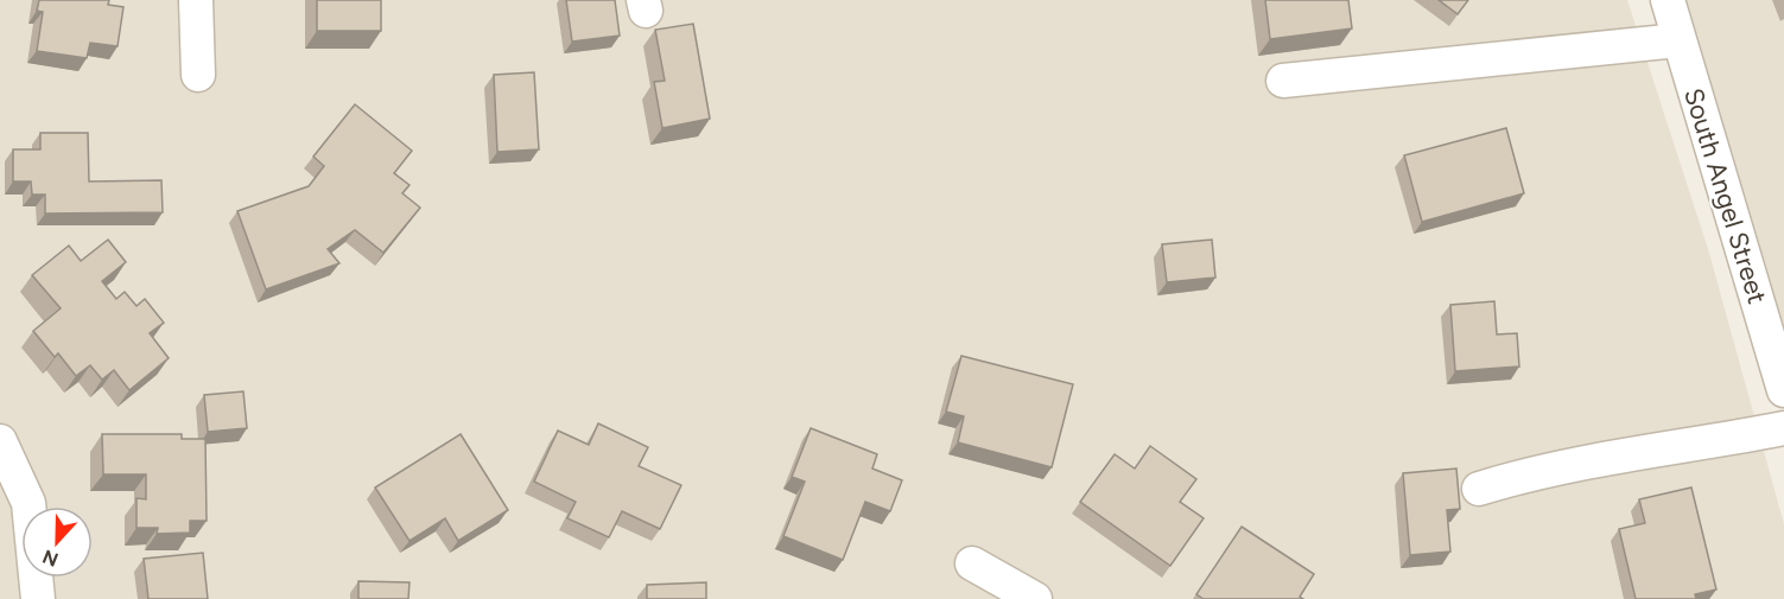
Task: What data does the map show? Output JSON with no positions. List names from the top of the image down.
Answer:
{
  "streets": {
    "street": ["South Angel Street"]
  },
  "north": "bottom"
}
